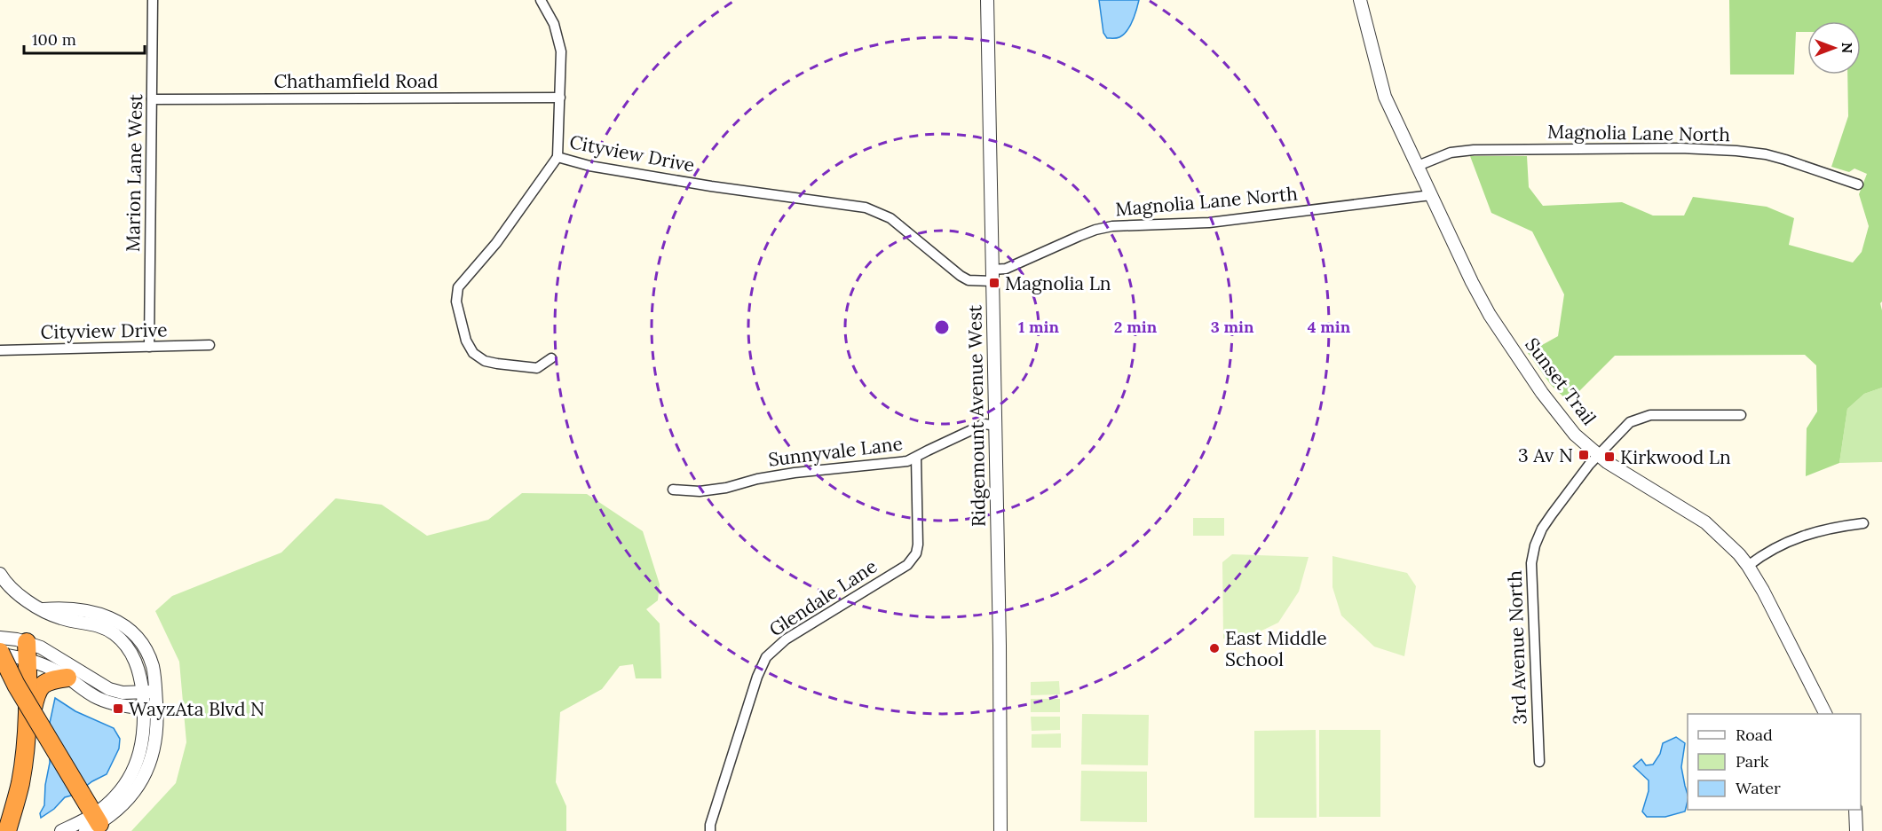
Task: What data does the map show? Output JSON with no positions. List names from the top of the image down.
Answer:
{
  "streets": {
    "street": [
      "Chathamfield Road",
      "Magnolia Lane North",
      "Cityview Drive",
      "Marion Lane West",
      "Sunset Trail",
      "Ridgemount Avenue West",
      "Sunnyvale Lane",
      "Glendale Lane",
      "3rd Avenue North"
    ]
  },
  "crossings": [
    ["Chathamfield Road", "Marion Lane West"],
    ["Magnolia Lane North", "Cityview Drive"],
    ["Magnolia Lane North", "Sunset Trail"],
    ["Magnolia Lane North", "Ridgemount Avenue West"],
    ["Cityview Drive", "Marion Lane West"],
    ["Cityview Drive", "Ridgemount Avenue West"],
    ["Sunset Trail", "3rd Avenue North"],
    ["Ridgemount Avenue West", "Sunnyvale Lane"],
    ["Sunnyvale Lane", "Glendale Lane"]
  ],
  "places": {
    "transit": [
      "Magnolia Ln",
      "3 Av N",
      "Kirkwood Ln",
      "WayzAta Blvd N"
    ],
    "other": ["East Middle School"]
  },
  "legend": ["Road", "Park", "Water"],
  "scale_bar": "100 m",
  "north": "right",
  "rings": [
    "1 min",
    "2 min",
    "3 min",
    "4 min"
  ]
}
